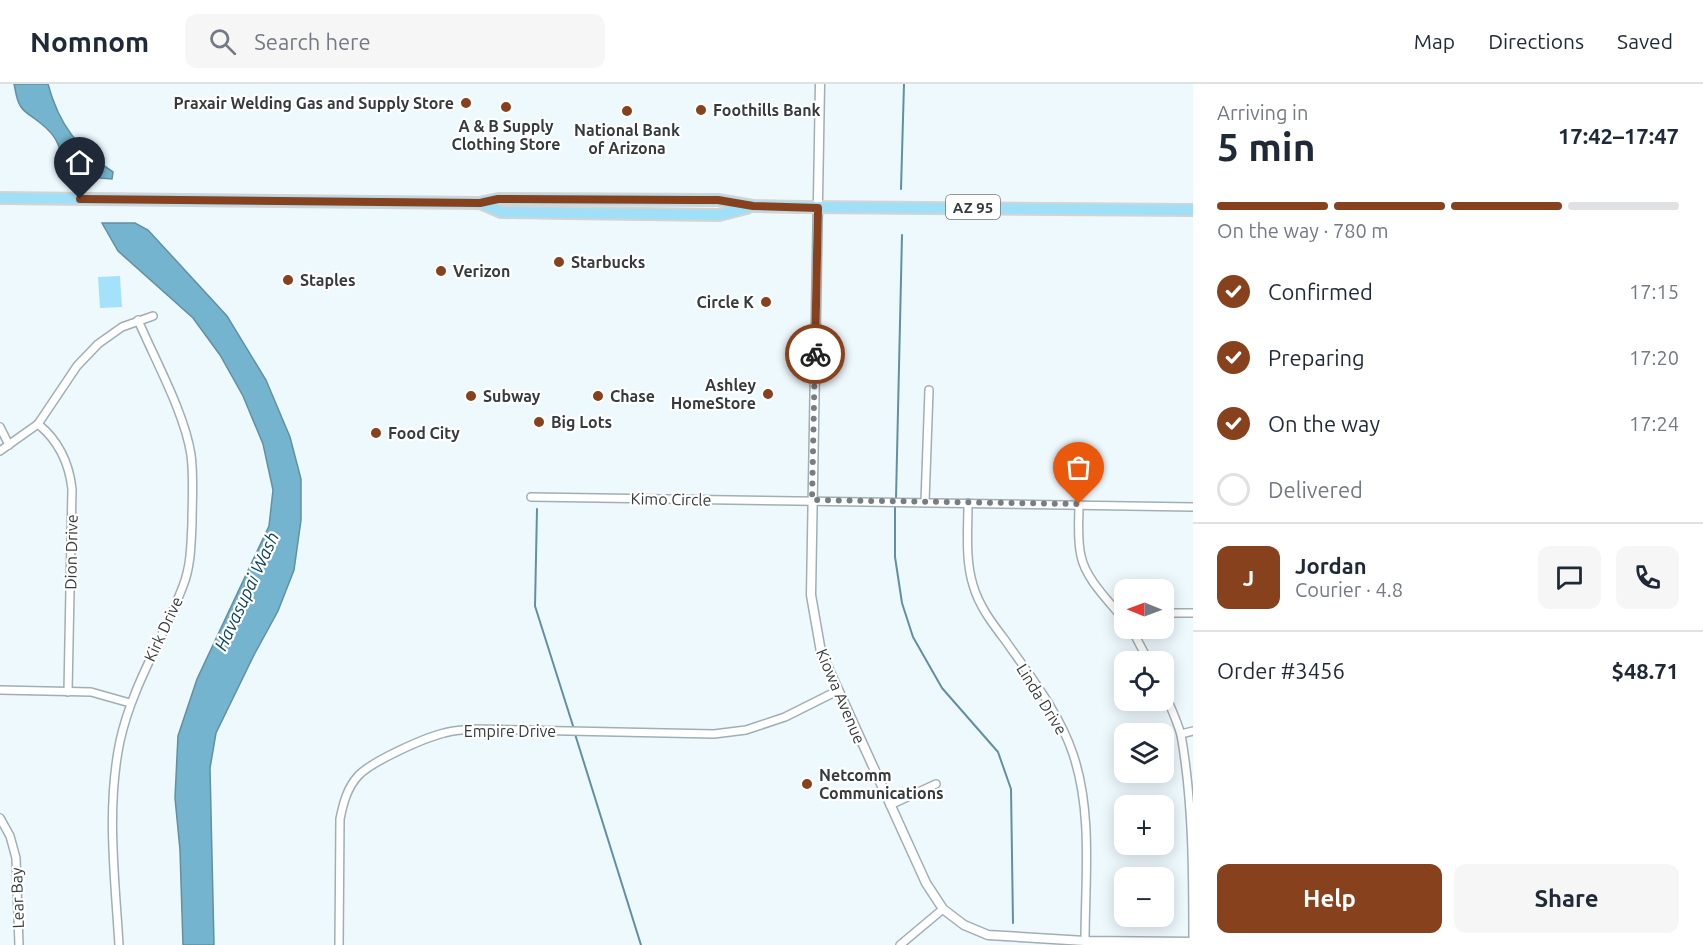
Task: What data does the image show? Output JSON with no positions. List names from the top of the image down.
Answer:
{
  "streets": {
    "highway": ["AZ 95"],
    "street": [
      "Kimo Circle",
      "Dion Drive",
      "Kirk Drive",
      "Kiowa Avenue",
      "Linda Drive",
      "Empire Drive",
      "Lear Bay"
    ]
  },
  "crossings": [
    ["AZ 95", "Kiowa Avenue"],
    ["Kimo Circle", "Kiowa Avenue"],
    ["Kimo Circle", "Linda Drive"],
    ["Kiowa Avenue", "Linda Drive"],
    ["Kiowa Avenue", "Empire Drive"]
  ],
  "water": ["Havasupai Wash"],
  "places": [
    "Praxair Welding Gas and Supply Store",
    "A & B Supply Clothing Store",
    "Foothills Bank",
    "National Bank of Arizona",
    "Starbucks",
    "Verizon",
    "Staples",
    "Circle K",
    "Ashley HomeStore",
    "Subway",
    "Chase",
    "Big Lots",
    "Food City",
    "Netcomm Communications"
  ],
  "north": "left",
  "page": {
    "header": "Nomnom",
    "search": "Search here",
    "nav": ["Map", "Directions", "Saved"],
    "heading": ["5 min", "Arriving in", "17:42–17:47"],
    "panel": [
      "Jordan",
      "Courier · 4.8",
      "Order #3456",
      "$48.71"
    ],
    "bar": "On the way · 780 m",
    "list": [
      ["Confirmed", "17:15"],
      ["Preparing", "17:20"],
      ["On the way", "17:24"],
      "Delivered"
    ],
    "round": "J",
    "map_buttons": ["+", "−"],
    "buttons": ["Help", "Share"]
  }
}
